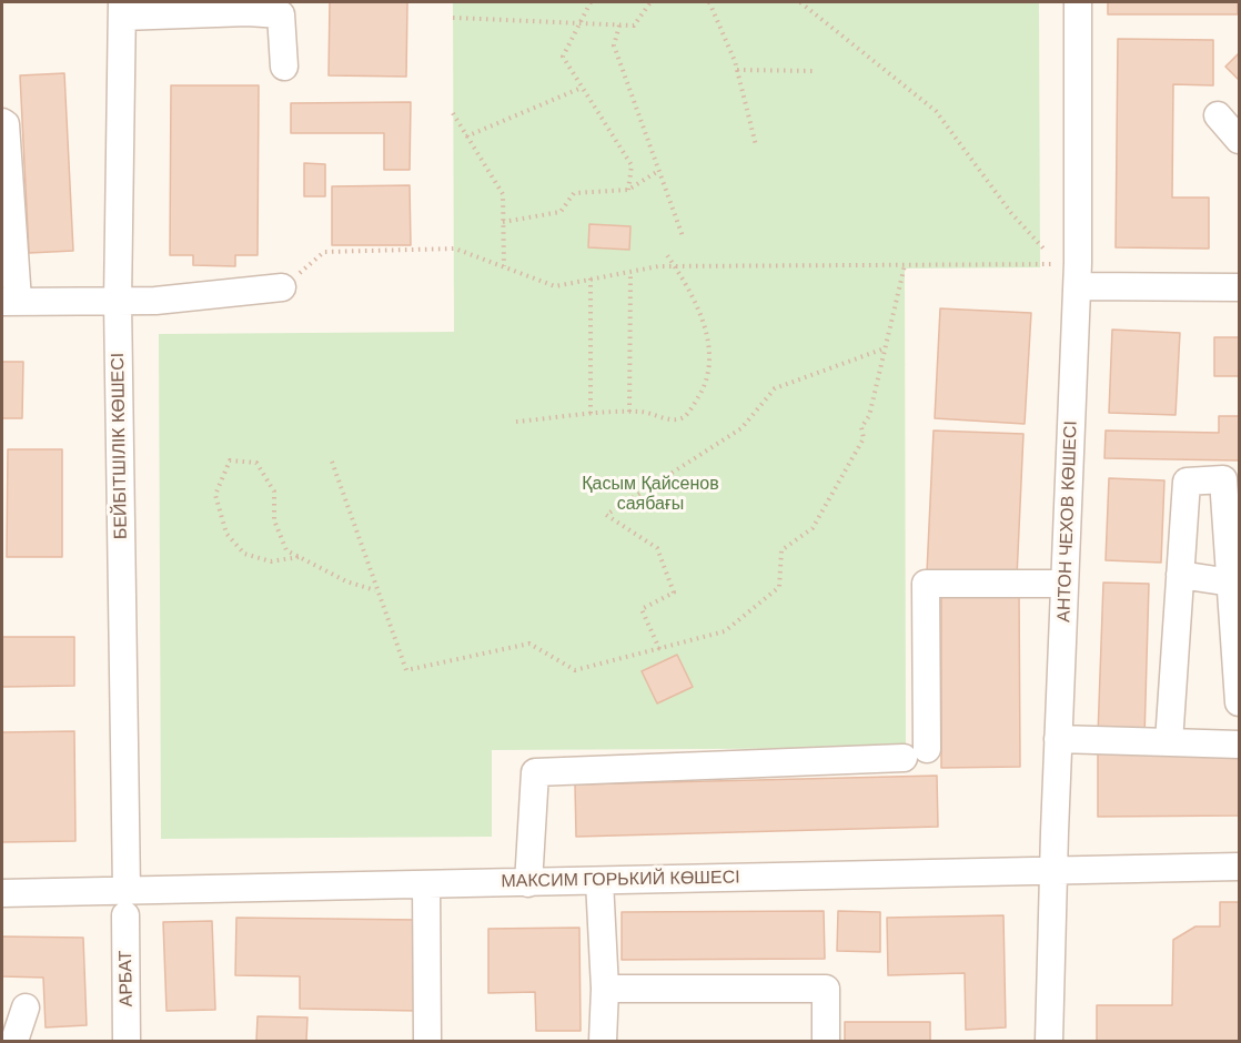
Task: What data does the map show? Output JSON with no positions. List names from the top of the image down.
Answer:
{
  "streets": {
    "street": [
      "БЕЙБІТШІЛІК КӨШЕСІ",
      "АНТОН ЧЕХОВ КӨШЕСІ",
      "МАКСИМ ГОРЬКИЙ КӨШЕСІ",
      "АРБАТ"
    ]
  },
  "crossings": [
    ["БЕЙБІТШІЛІК КӨШЕСІ", "МАКСИМ ГОРЬКИЙ КӨШЕСІ"],
    ["БЕЙБІТШІЛІК КӨШЕСІ", "АРБАТ"],
    ["АНТОН ЧЕХОВ КӨШЕСІ", "МАКСИМ ГОРЬКИЙ КӨШЕСІ"],
    ["МАКСИМ ГОРЬКИЙ КӨШЕСІ", "АРБАТ"]
  ],
  "parks": ["Қасым Қайсенов саябағы"]
}
